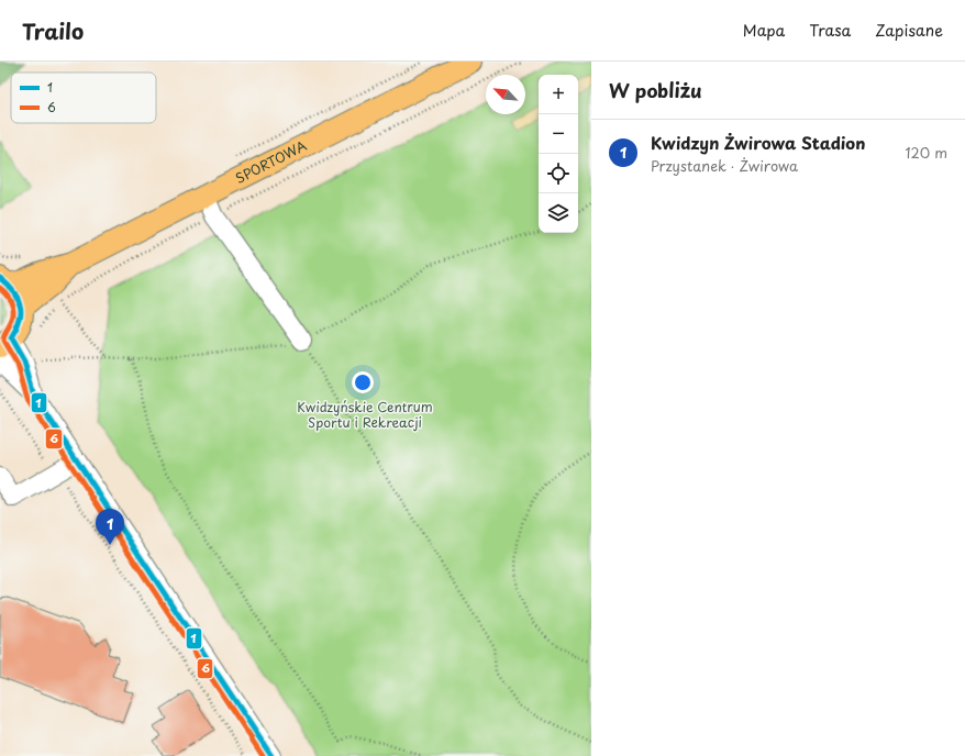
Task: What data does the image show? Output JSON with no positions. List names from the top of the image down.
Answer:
{
  "streets": {
    "main road": ["SPORTOWA"]
  },
  "parks": ["Kwidzyńskie Centrum Sportu i Rekreacji"],
  "lines": ["transit line 1", "transit line 6"],
  "legend": ["1", "6"],
  "north": "top left",
  "page": {
    "header": "Trailo",
    "nav": ["Mapa", "Trasa", "Zapisane"],
    "heading": "W pobliżu",
    "map_buttons": ["+", "−"],
    "list": [
      {
        "mark": "1",
        "name": "Kwidzyn Żwirowa Stadion",
        "note": "Przystanek · Żwirowa",
        "value": "120 m"
      }
    ],
    "pins": "1"
  }
}
